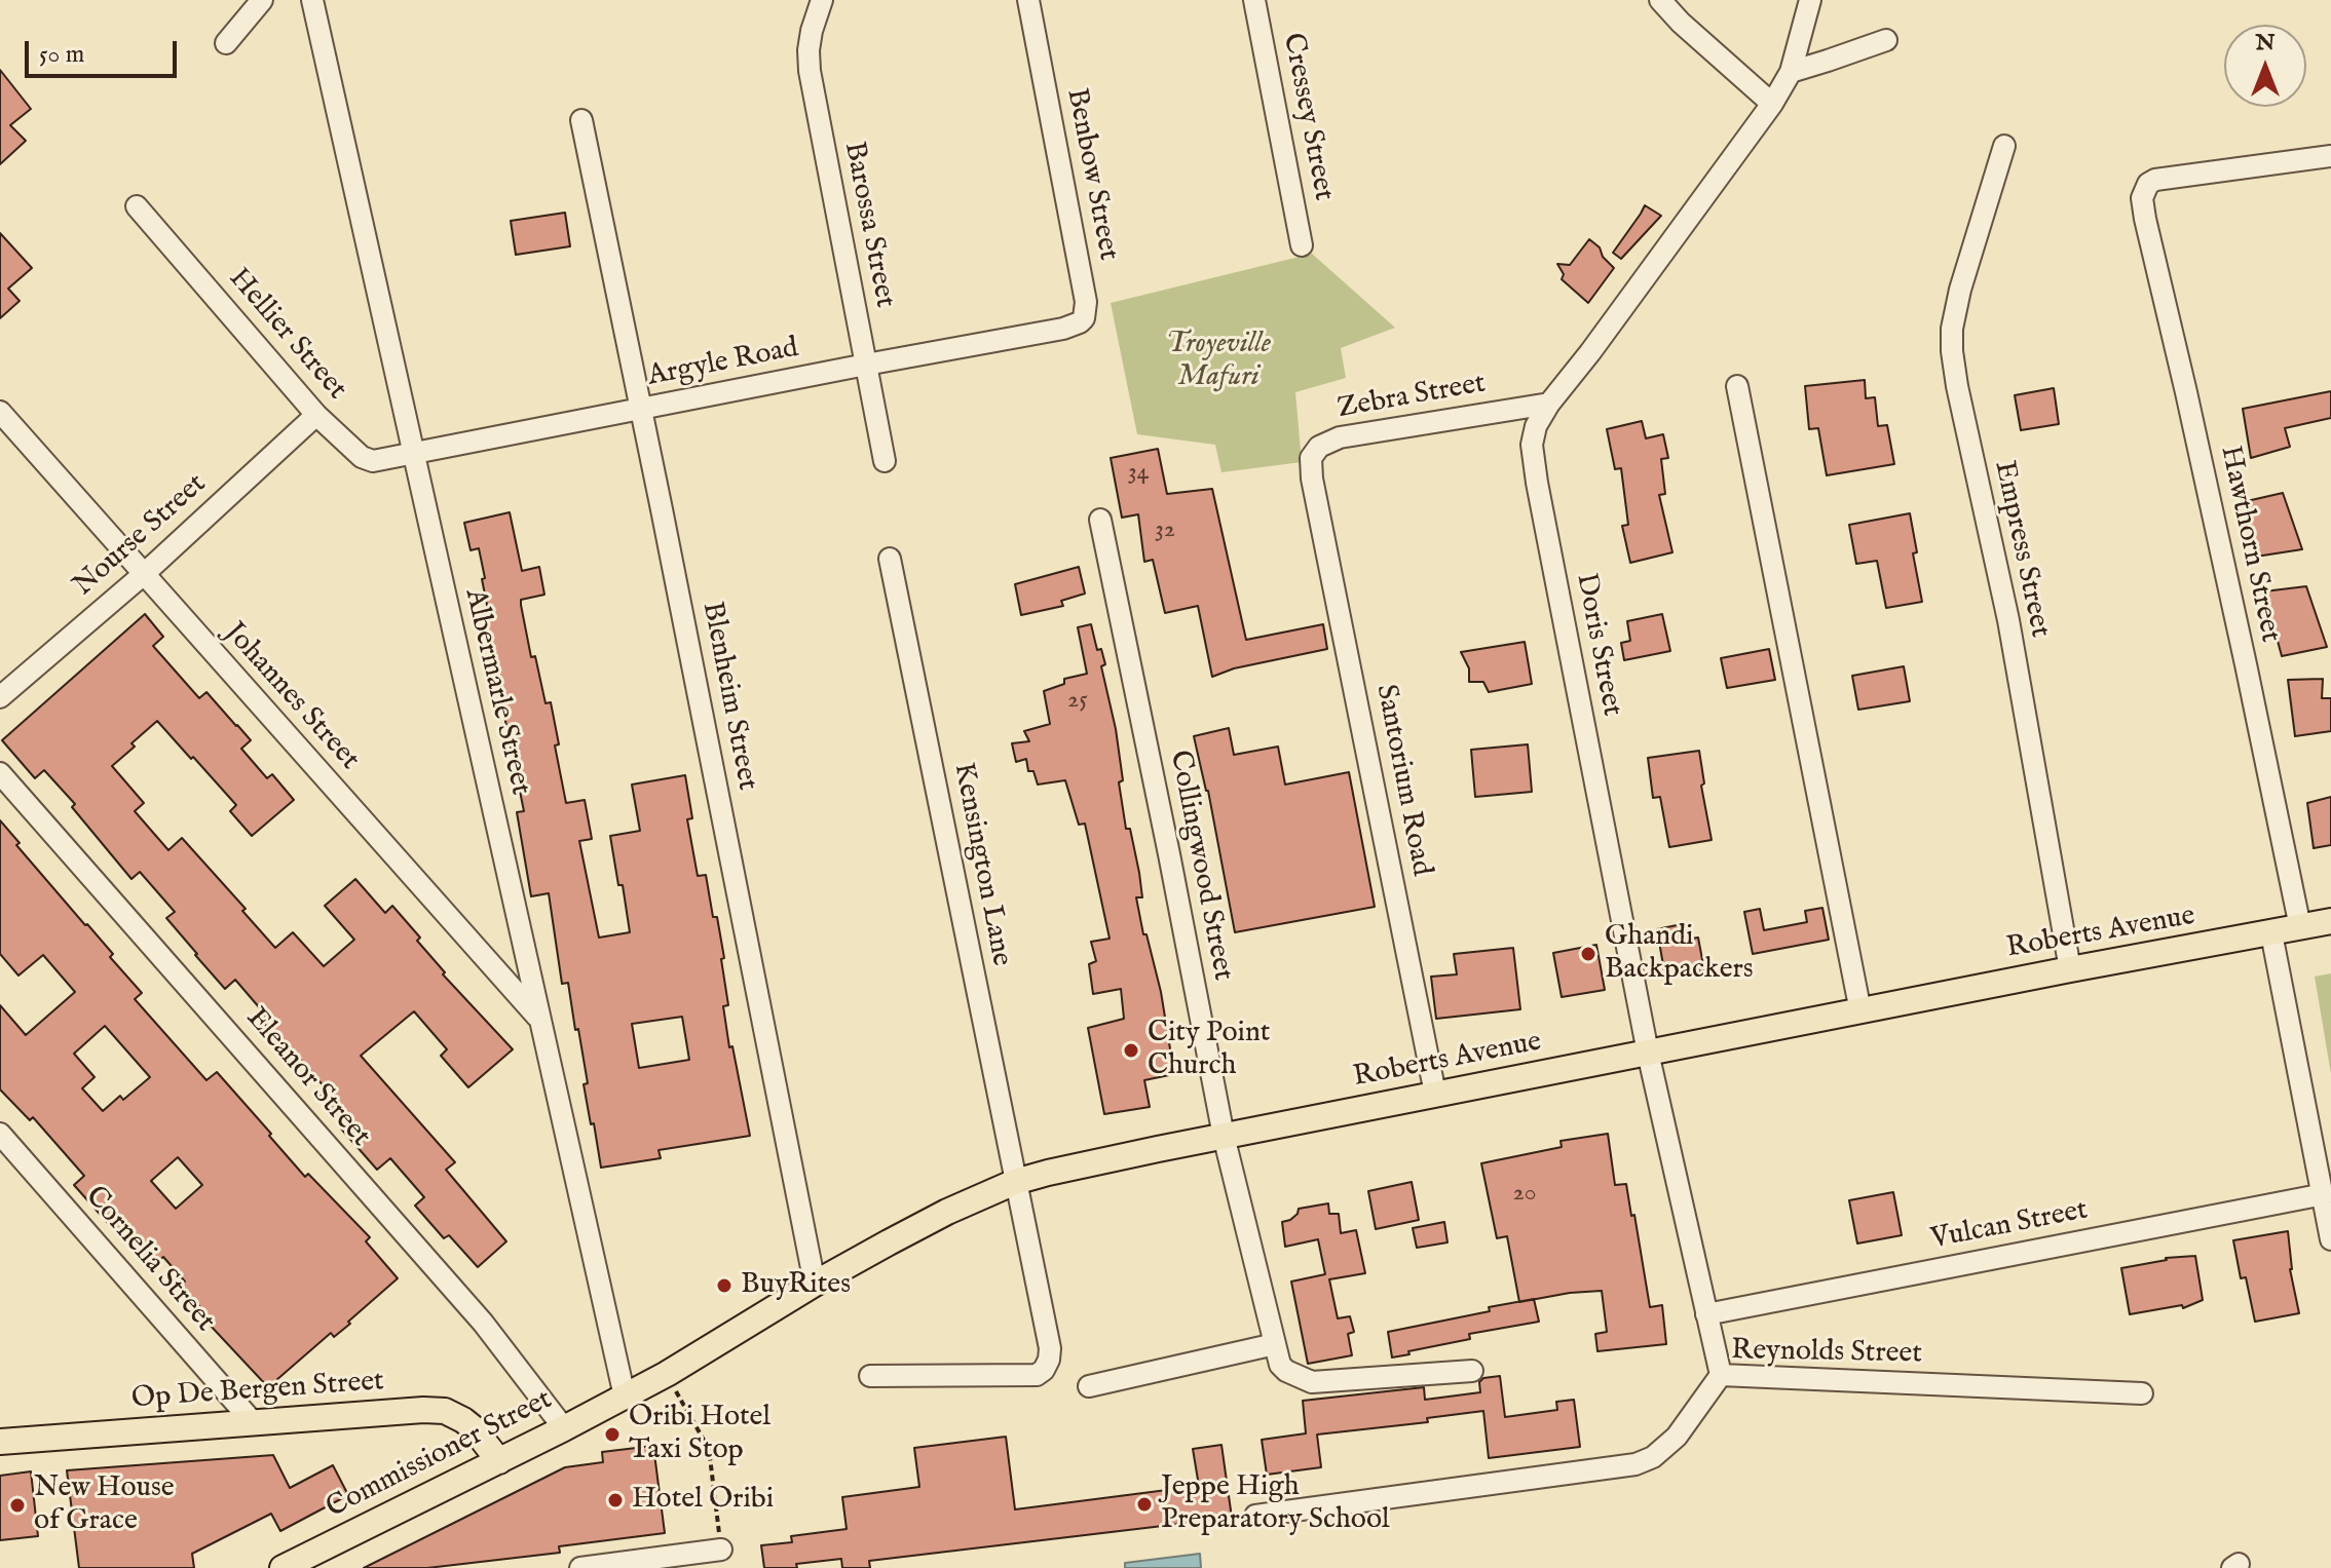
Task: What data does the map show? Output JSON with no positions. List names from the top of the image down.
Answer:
{
  "streets": {
    "main road": ["Roberts Avenue", "Op De Bergen Street", "Commissioner Street"],
    "street": [
      "Cressey Street",
      "Benbow Street",
      "Barossa Street",
      "Hellier Street",
      "Argyle Road",
      "Zebra Street",
      "Nourse Street",
      "Hawthorn Street",
      "Empress Street",
      "Doris Street",
      "Albermarle Street",
      "Blenheim Street",
      "Johannes Street",
      "Santorium Road",
      "Kensington Lane",
      "Collingwood Street",
      "Eleanor Street",
      "Vulcan Street",
      "Cornelia Street",
      "Reynolds Street"
    ]
  },
  "crossings": [
    ["Benbow Street", "Argyle Road"],
    ["Barossa Street", "Argyle Road"],
    ["Hellier Street", "Argyle Road"],
    ["Hellier Street", "Nourse Street"],
    ["Hellier Street", "Albermarle Street"],
    ["Argyle Road", "Albermarle Street"],
    ["Argyle Road", "Blenheim Street"],
    ["Zebra Street", "Doris Street"],
    ["Zebra Street", "Santorium Road"],
    ["Nourse Street", "Johannes Street"],
    ["Hawthorn Street", "Roberts Avenue"],
    ["Empress Street", "Roberts Avenue"],
    ["Doris Street", "Roberts Avenue"],
    ["Doris Street", "Vulcan Street"],
    ["Doris Street", "Reynolds Street"],
    ["Albermarle Street", "Johannes Street"],
    ["Albermarle Street", "Roberts Avenue"],
    ["Albermarle Street", "Commissioner Street"],
    ["Blenheim Street", "Roberts Avenue"],
    ["Santorium Road", "Roberts Avenue"],
    ["Kensington Lane", "Roberts Avenue"],
    ["Collingwood Street", "Roberts Avenue"],
    ["Roberts Avenue", "Commissioner Street"],
    ["Eleanor Street", "Commissioner Street"],
    ["Cornelia Street", "Op De Bergen Street"],
    ["Op De Bergen Street", "Commissioner Street"]
  ],
  "parks": ["Troyeville Mafuri"],
  "places": [
    "Ghandi Backpackers",
    "City Point Church",
    "BuyRites",
    "Oribi Hotel Taxi Stop",
    "Hotel Oribi",
    "Jeppe High Preparatory School",
    "New House of Grace"
  ],
  "house_numbers": [
    "34",
    "32",
    "25",
    "20"
  ],
  "scale_bar": "50 m",
  "north": "top"
}
